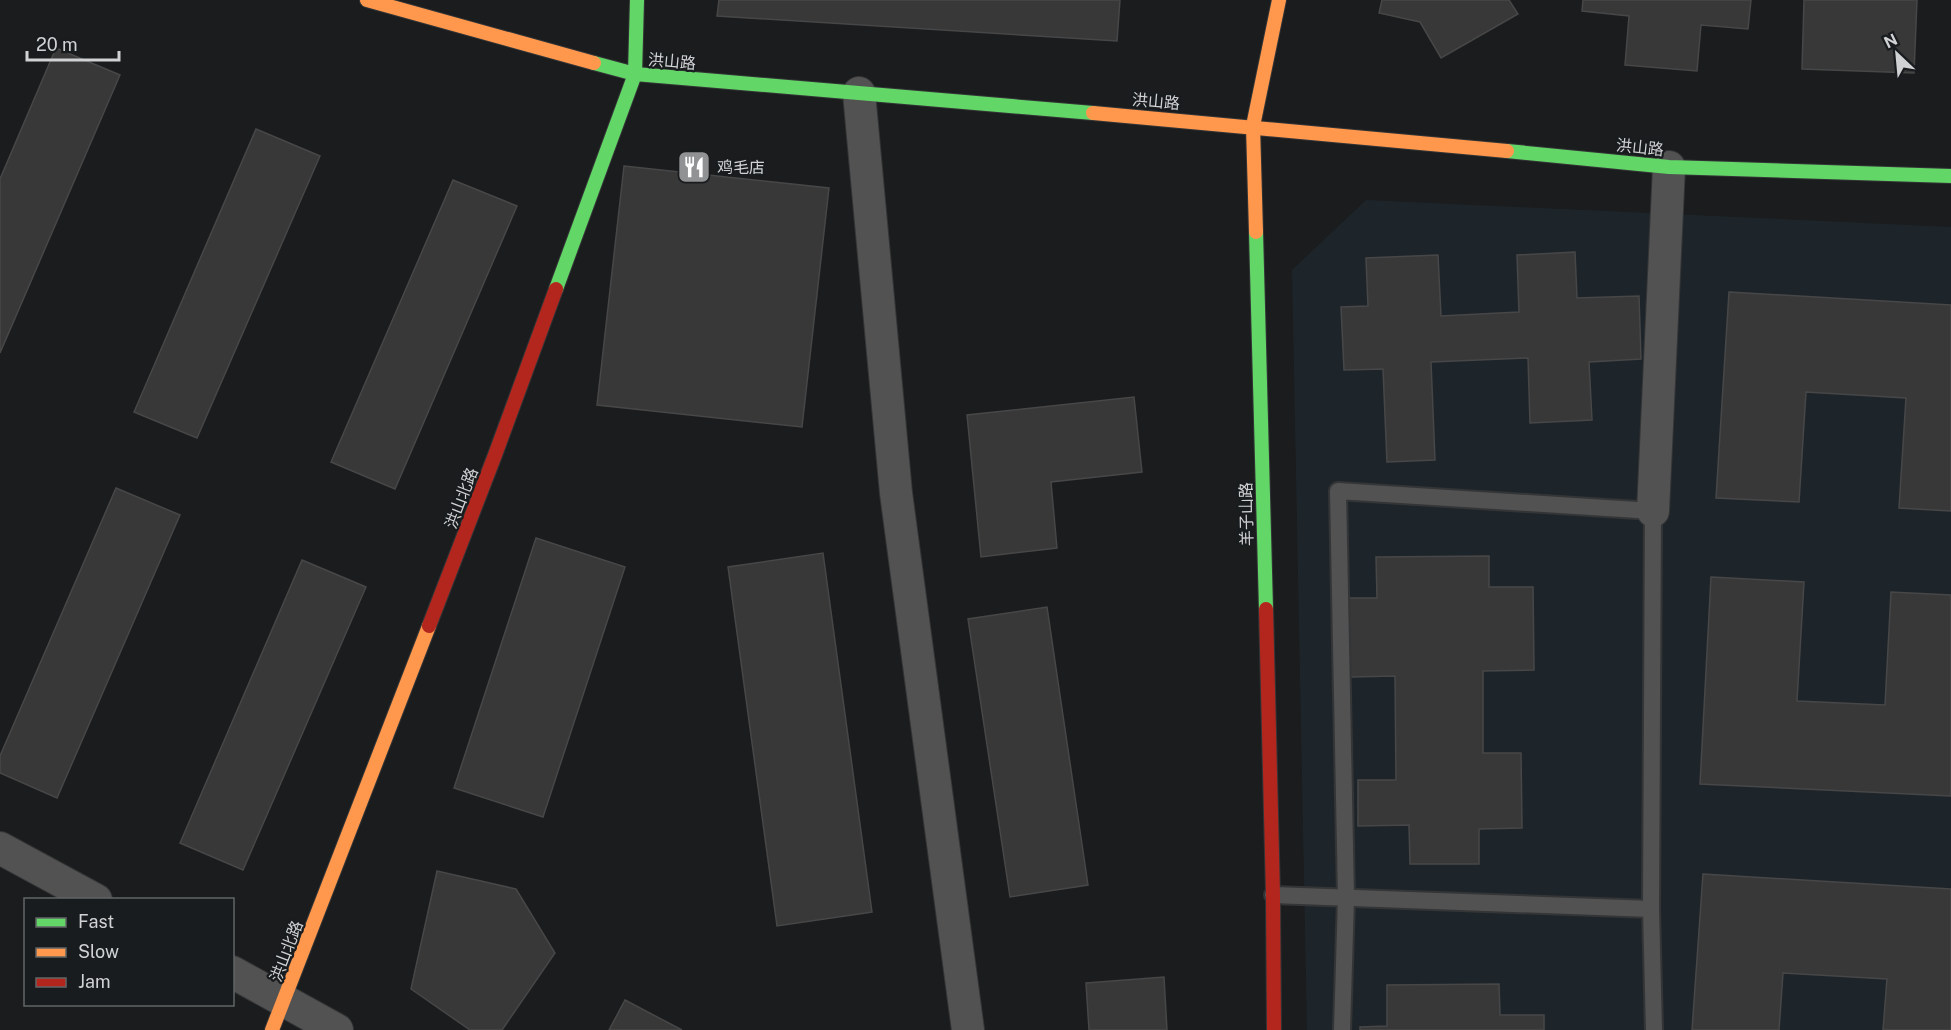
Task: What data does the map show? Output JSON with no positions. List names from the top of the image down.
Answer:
{
  "streets": {
    "street": ["洪山路", "洪山北路", "羊子山路"]
  },
  "crossings": [
    ["洪山路", "洪山北路"],
    ["洪山路", "羊子山路"]
  ],
  "places": {
    "restaurant": ["鸡毛店"]
  },
  "legend": ["Fast", "Slow", "Jam"],
  "scale_bar": "20 m",
  "north": "top left"
}
